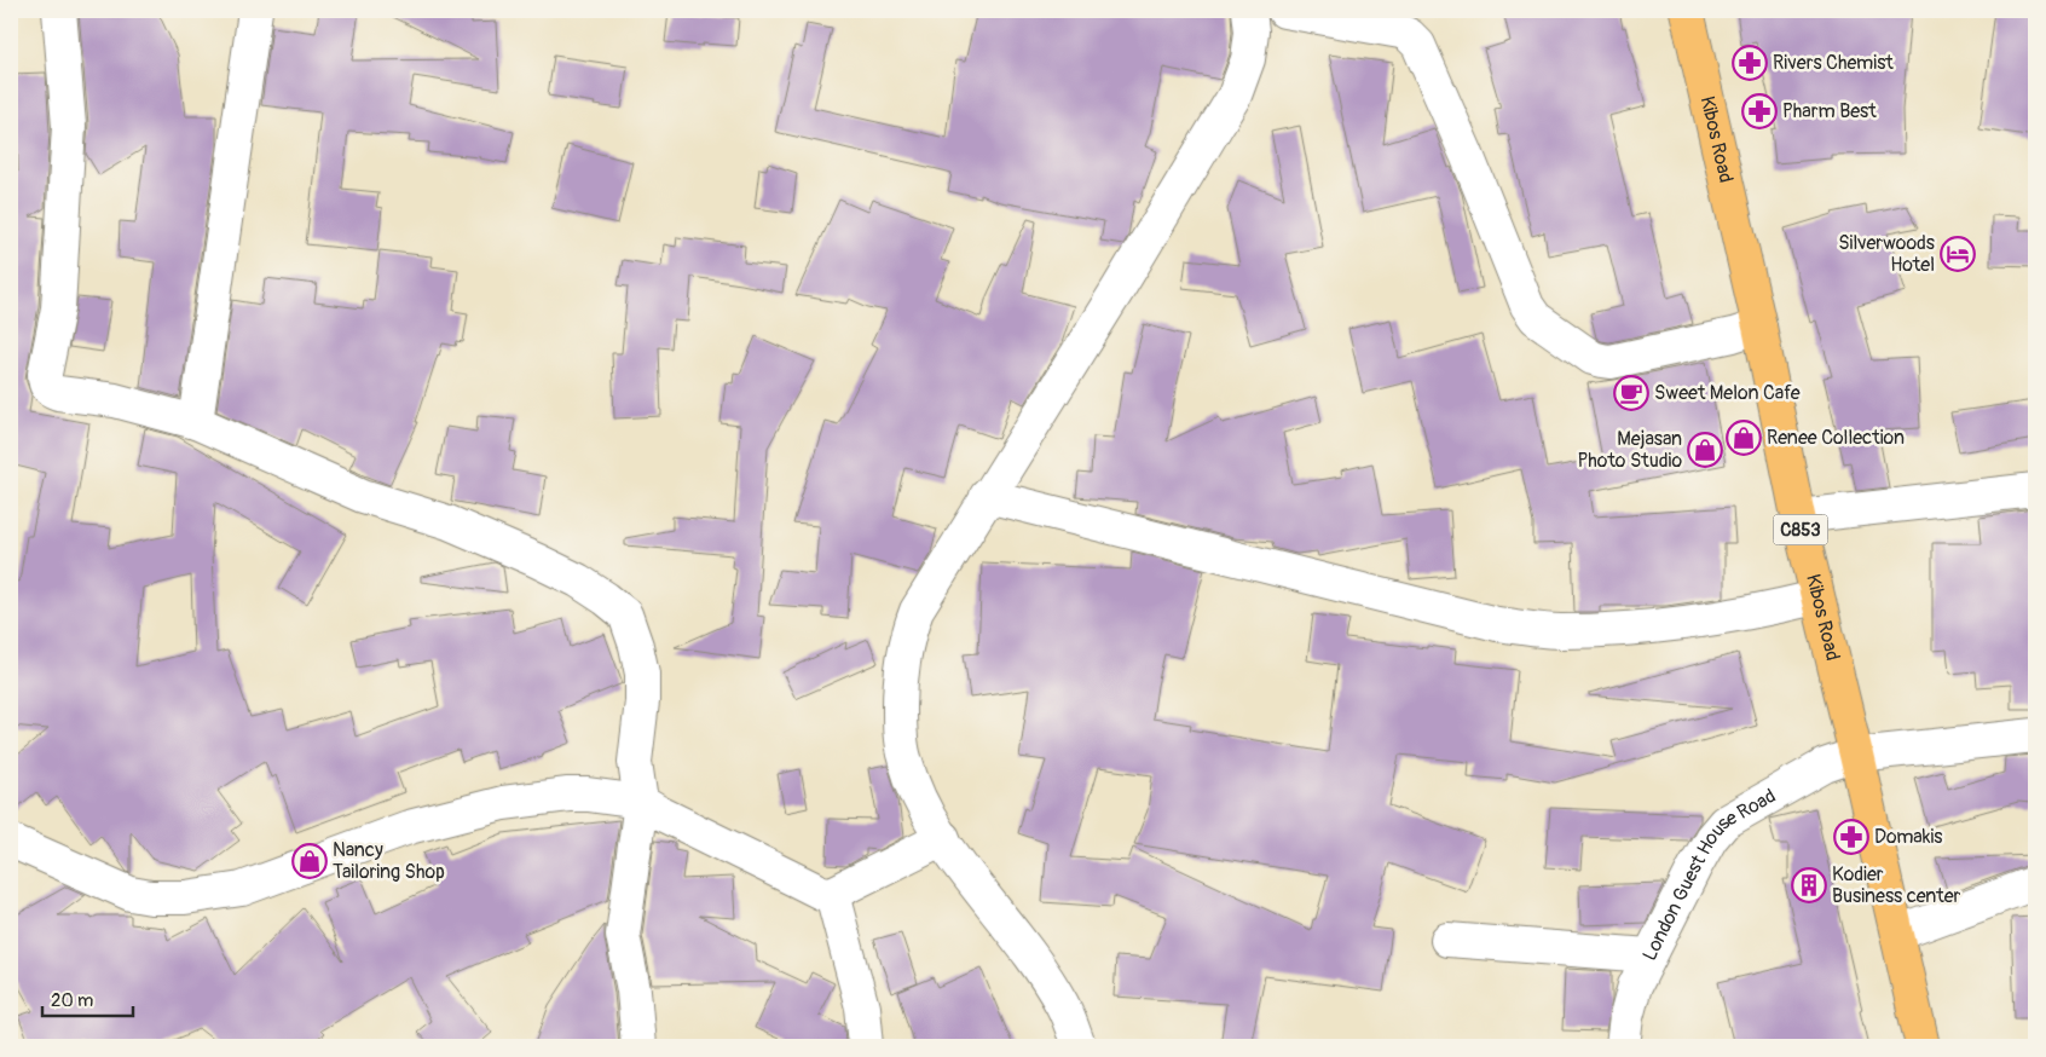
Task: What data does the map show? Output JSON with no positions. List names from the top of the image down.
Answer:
{
  "streets": {
    "main road": ["Kibos Road", "C853"],
    "street": ["London Guest House Road"]
  },
  "crossings": [
    ["Kibos Road", "London Guest House Road"]
  ],
  "places": {
    "pharmacy": ["Rivers Chemist", "Pharm Best", "Domakis"],
    "hotel": ["Silverwoods Hotel"],
    "cafe": ["Sweet Melon Cafe"],
    "shop": ["Renee Collection", "Mejasan Photo Studio", "Nancy Tailoring Shop"],
    "building": ["Kodier Business center"]
  },
  "scale_bar": "20 m"
}
